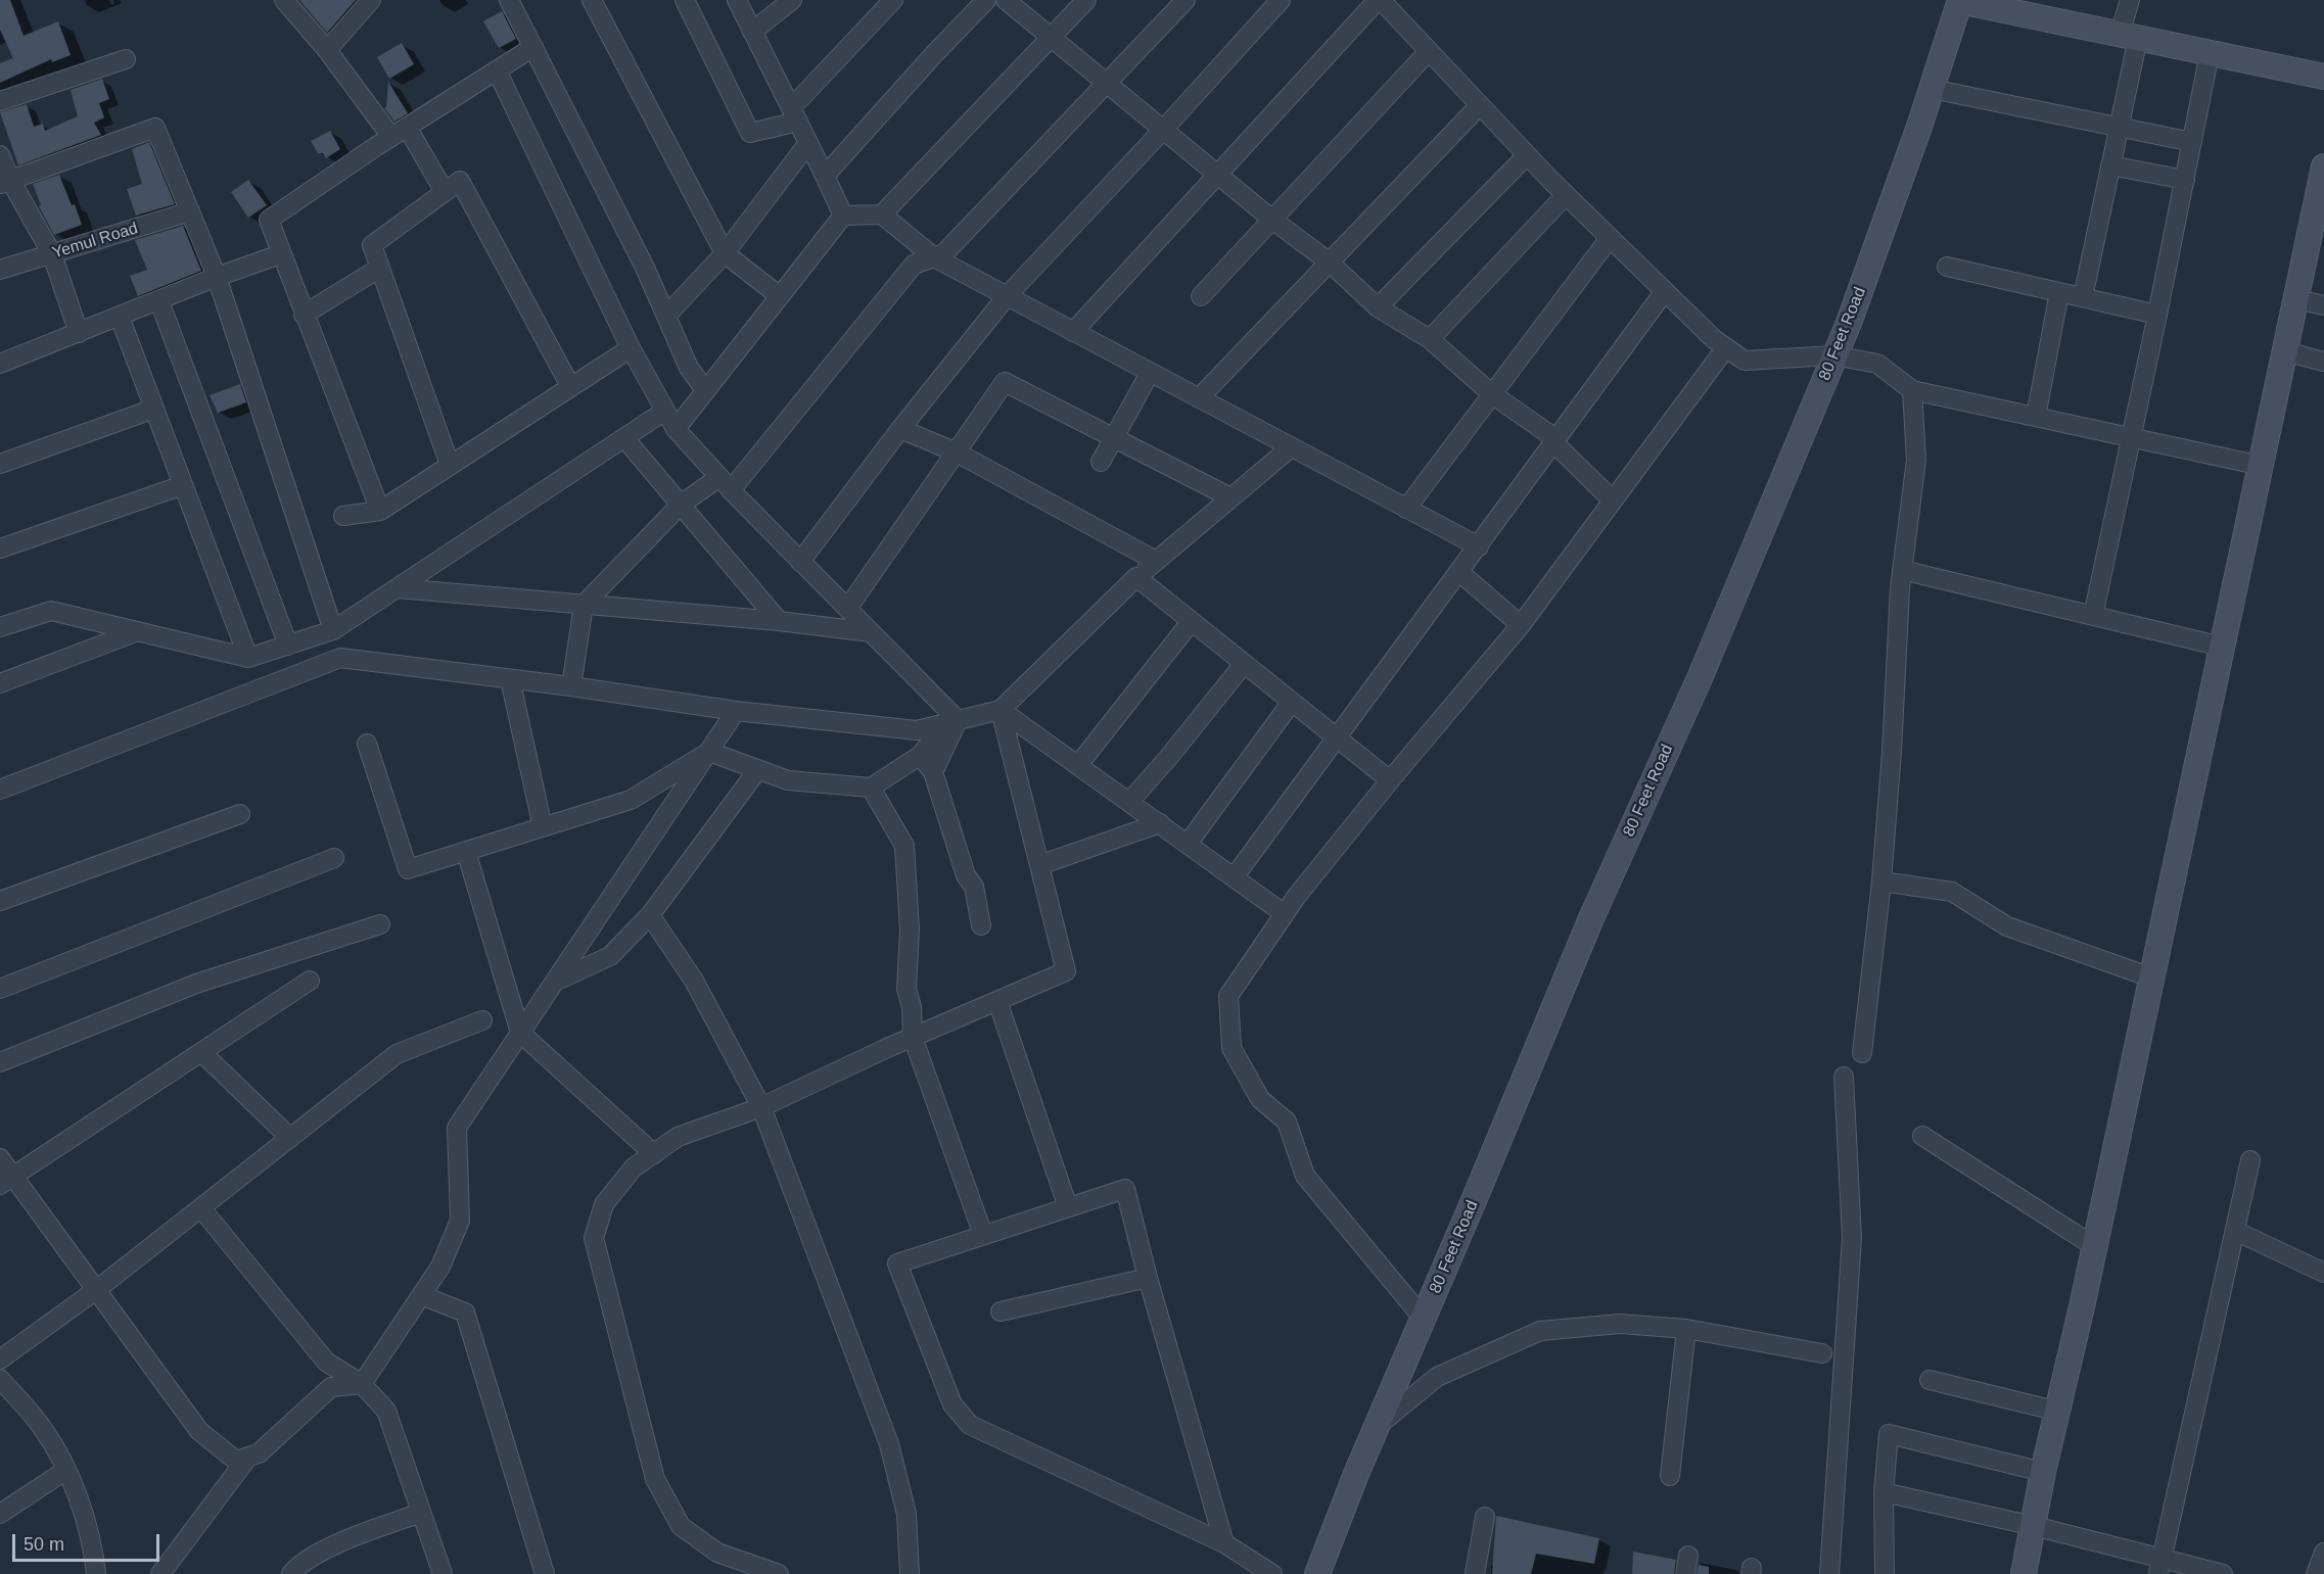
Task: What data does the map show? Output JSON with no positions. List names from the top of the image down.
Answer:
{
  "streets": {
    "street": ["Yemul Road", "80 Feet Road"]
  },
  "scale_bar": "50 m"
}
